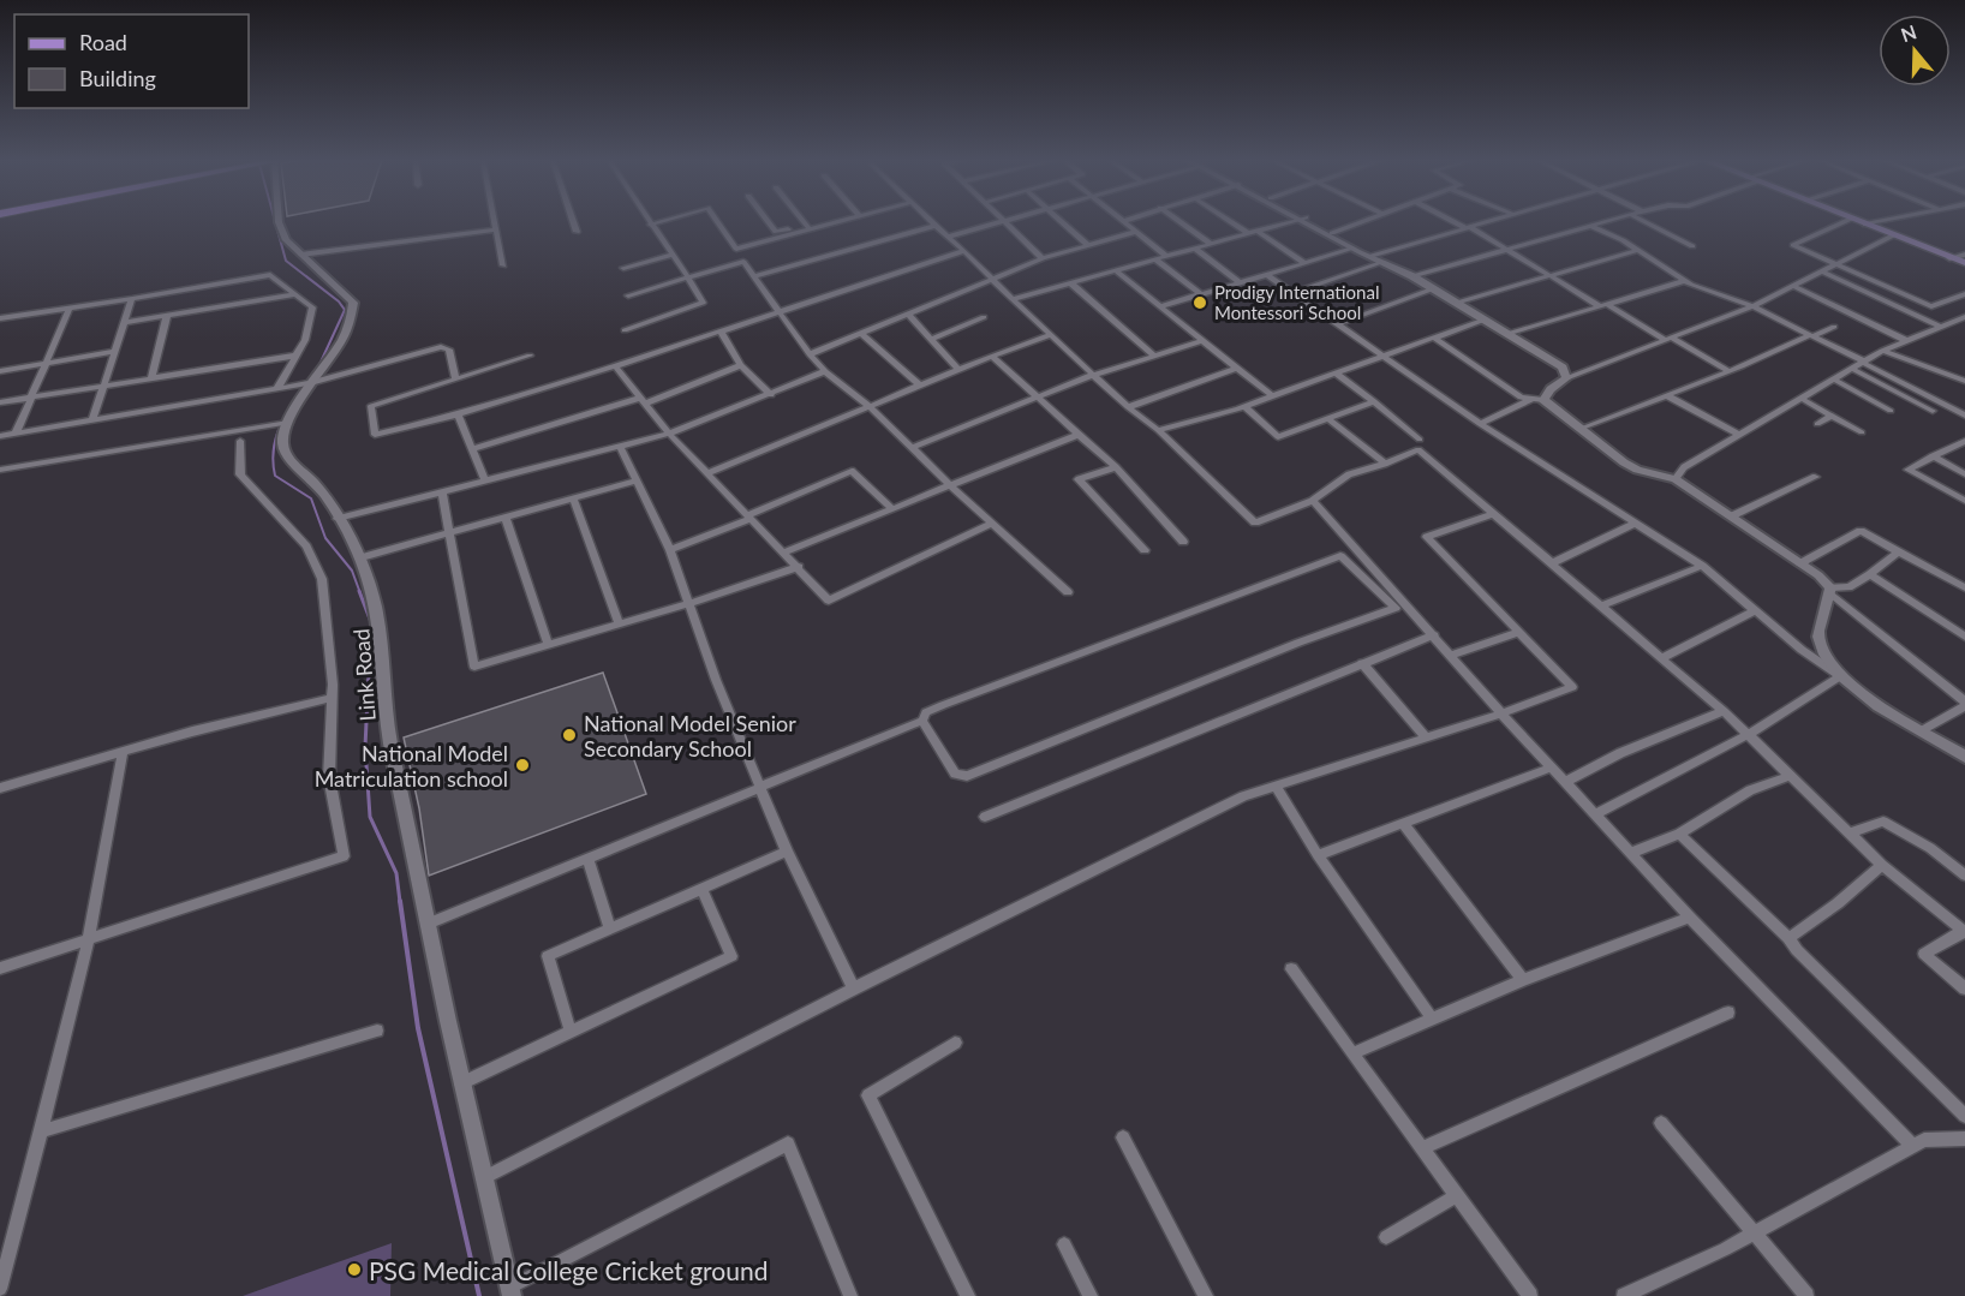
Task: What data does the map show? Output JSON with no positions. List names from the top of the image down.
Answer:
{
  "streets": {
    "street": ["Link Road"]
  },
  "places": [
    "Prodigy International Montessori School",
    "National Model Senior Secondary School",
    "National Model Matriculation school",
    "PSG Medical College Cricket ground"
  ],
  "legend": ["Road", "Building"],
  "north": "top"
}
